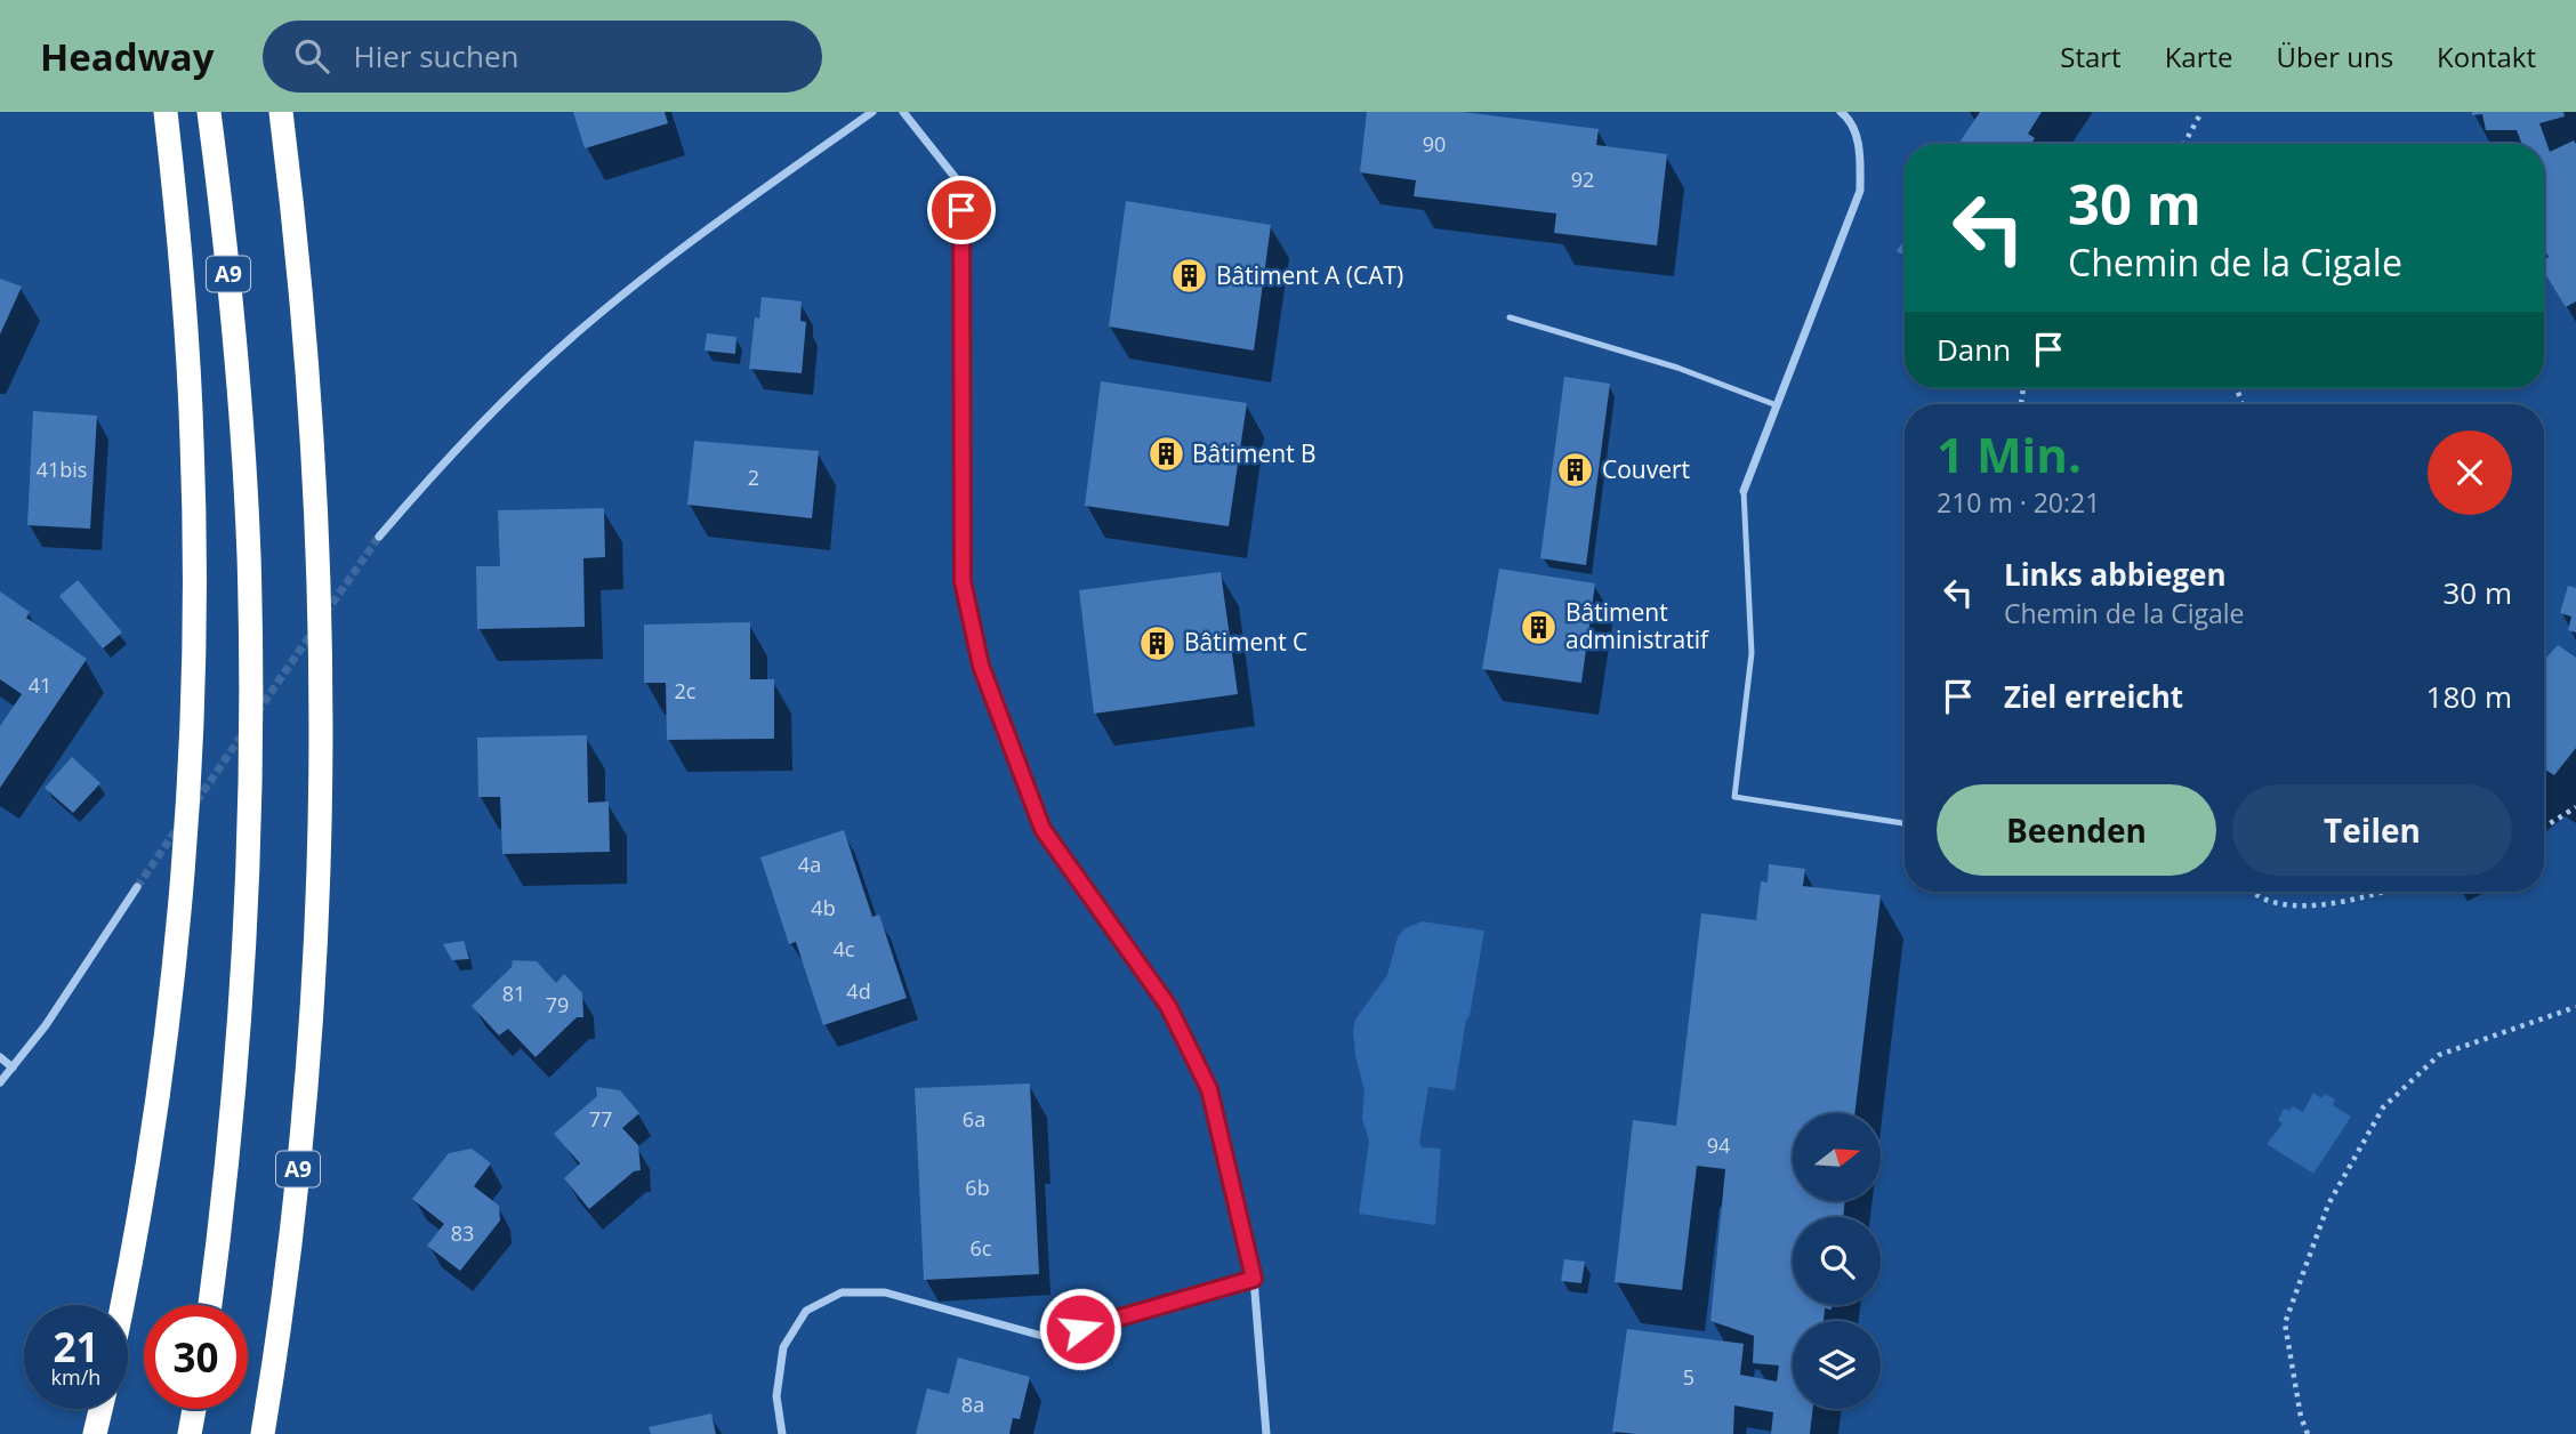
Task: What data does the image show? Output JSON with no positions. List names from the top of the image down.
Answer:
{
  "streets": {
    "highway": ["A9"]
  },
  "places": {
    "building": [
      "Bâtiment A (CAT)",
      "Bâtiment B",
      "Couvert",
      "Bâtiment administratif",
      "Bâtiment C"
    ]
  },
  "house_numbers": [
    "90",
    "92",
    "41bis",
    "2",
    "41",
    "2c",
    "4a",
    "4b",
    "4c",
    "4d",
    "81",
    "79",
    "77",
    "6a",
    "94",
    "6b",
    "83",
    "6c",
    "5",
    "8a"
  ],
  "north": "right",
  "page": {
    "header": "Headway",
    "search": "Hier suchen",
    "nav": [
      "Start",
      "Karte",
      "Über uns",
      "Kontakt"
    ],
    "turn": ["30 m", "Chemin de la Cigale"],
    "then": "Dann",
    "heading": ["1 Min.", "210 m · 20:21"],
    "list": [
      {
        "name": "Links abbiegen",
        "note": "Chemin de la Cigale",
        "value": "30 m"
      },
      {
        "name": "Ziel erreicht",
        "value": "180 m"
      }
    ],
    "buttons": ["Beenden", "Teilen"],
    "speed": "21 km/h",
    "limit": "30"
  }
}
